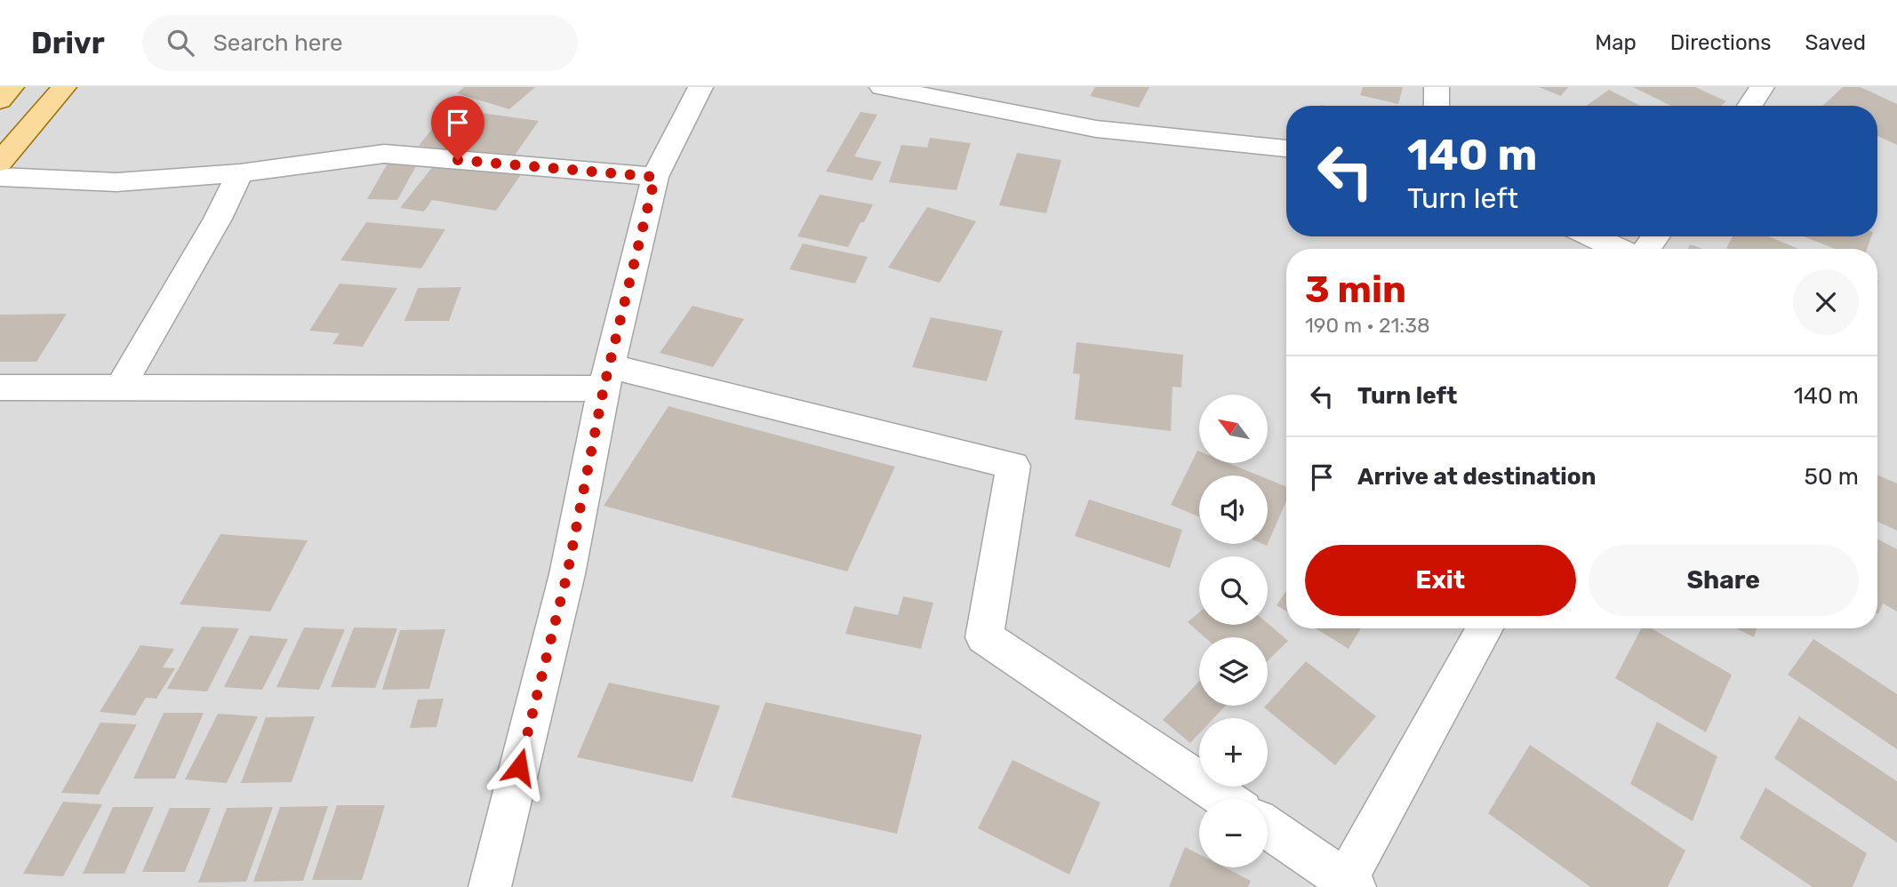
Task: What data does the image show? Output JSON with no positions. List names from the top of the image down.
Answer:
{
  "north": "top left",
  "page": {
    "header": "Drivr",
    "search": "Search here",
    "nav": ["Map", "Directions", "Saved"],
    "turn": ["140 m", "Turn left"],
    "heading": ["3 min", "190 m · 21:38"],
    "list": [
      {
        "name": "Turn left",
        "value": "140 m"
      },
      {
        "name": "Arrive at destination",
        "value": "50 m"
      }
    ],
    "map_buttons": ["+", "−"],
    "buttons": ["Exit", "Share"]
  }
}
